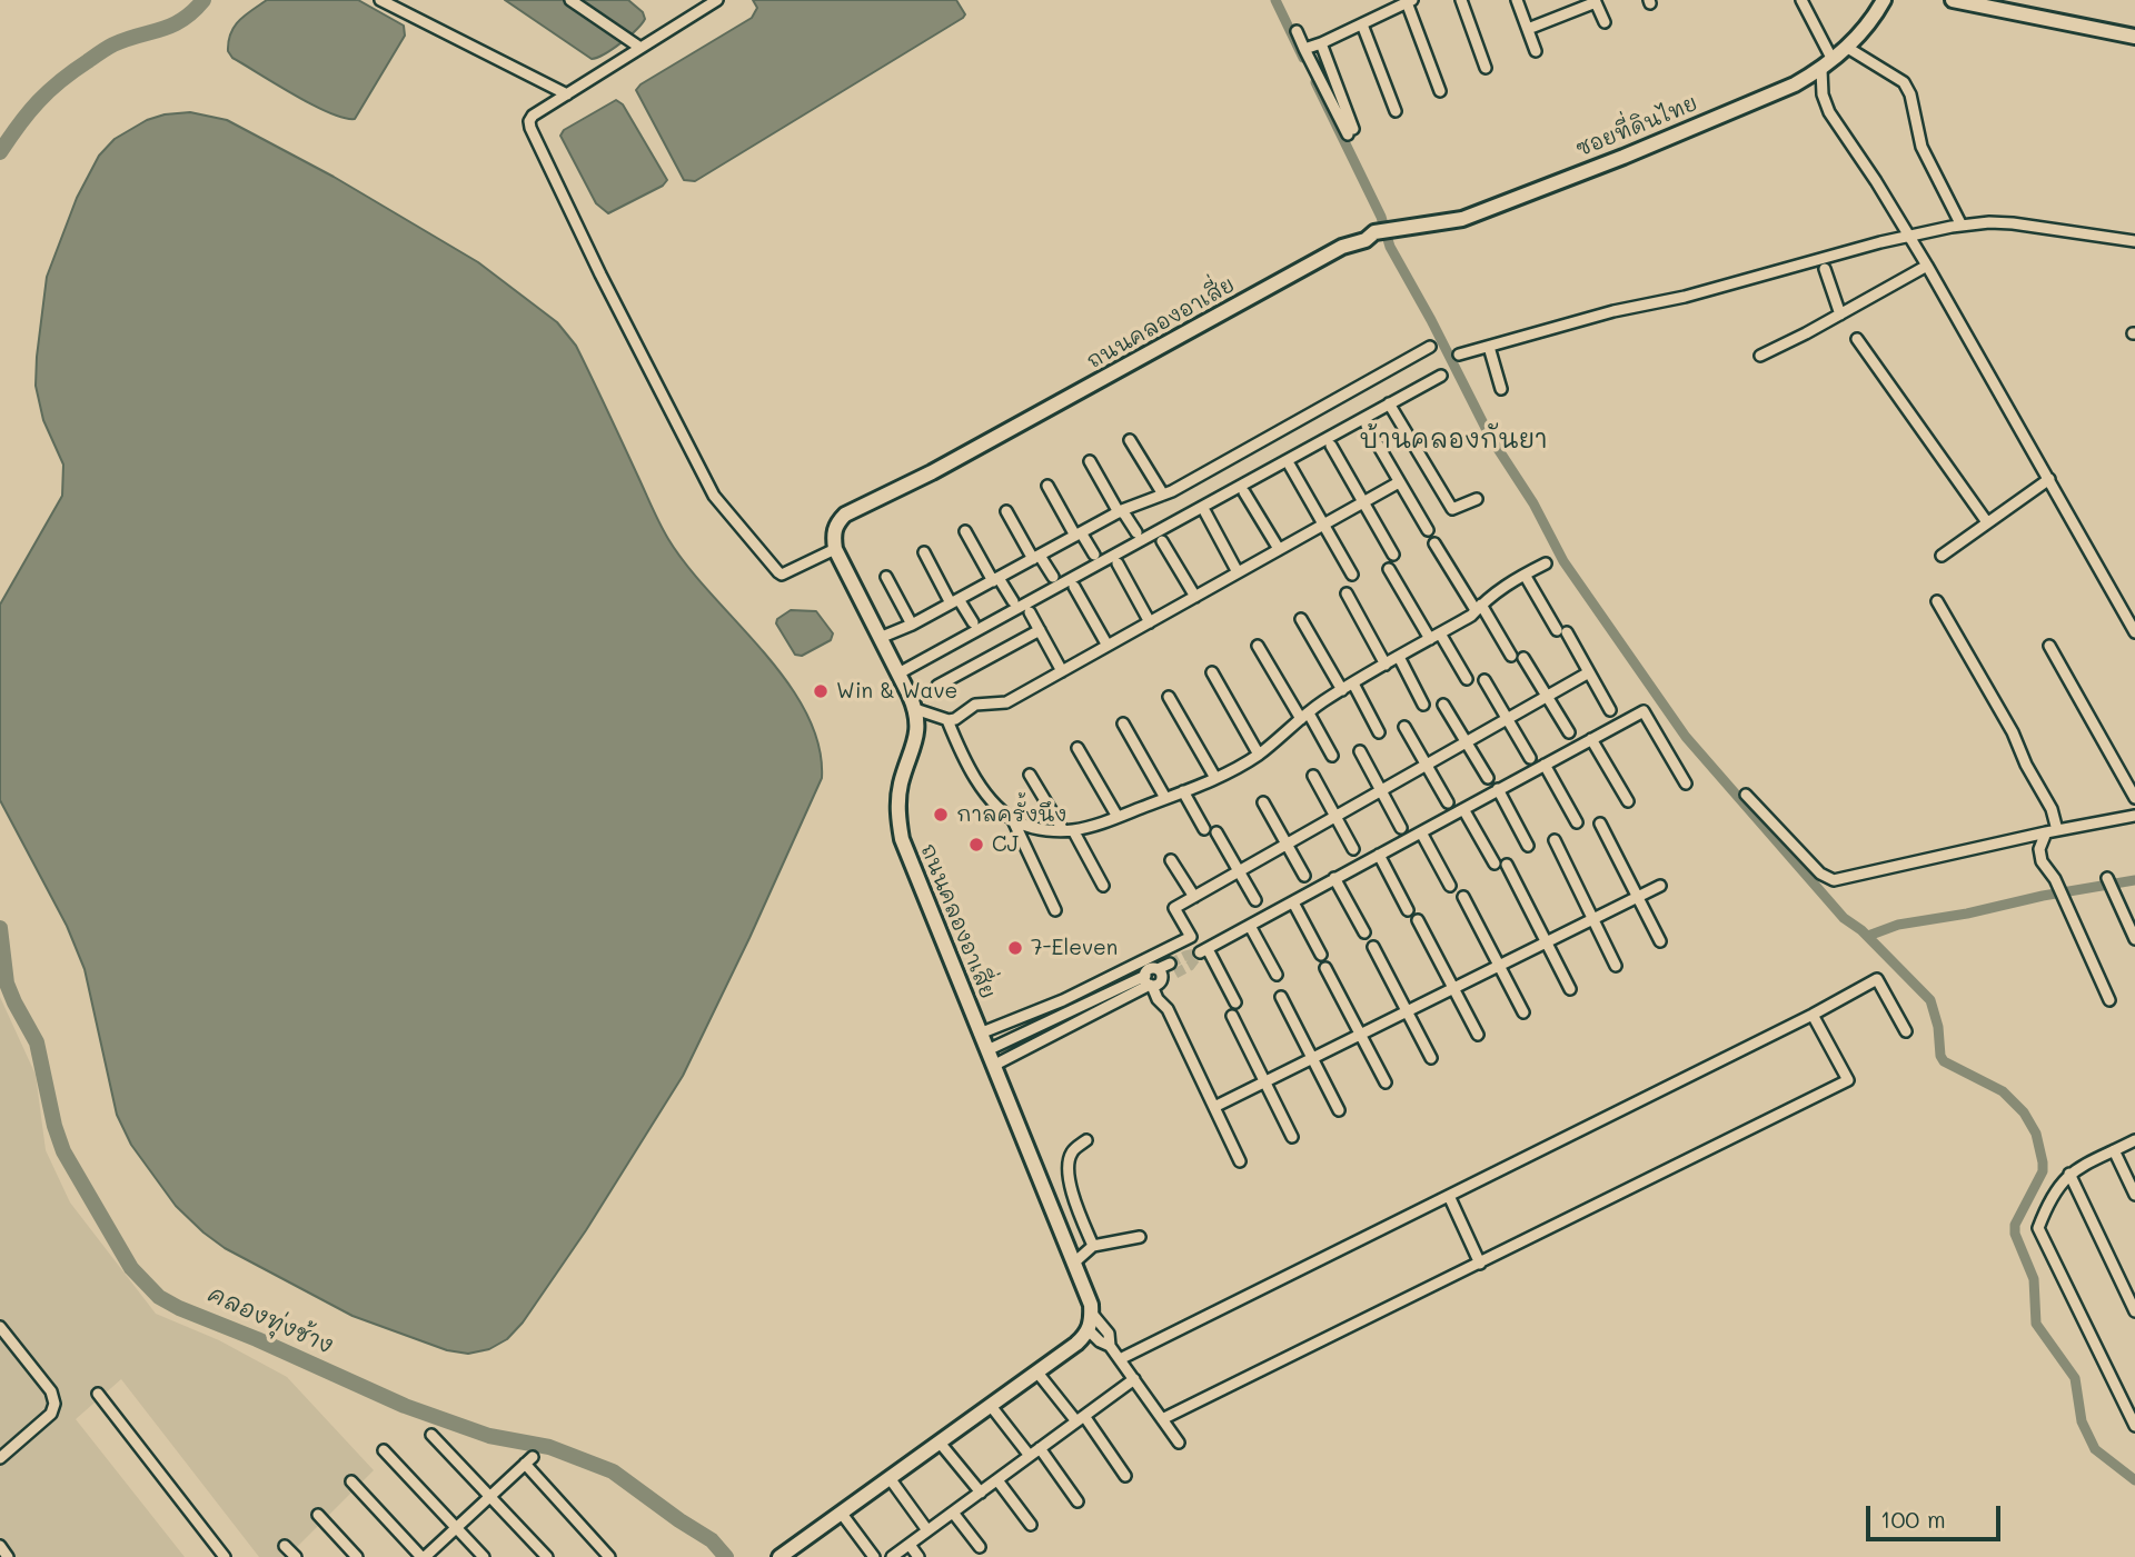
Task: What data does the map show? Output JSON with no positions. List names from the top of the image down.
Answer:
{
  "streets": {
    "street": ["ซอยที่ดินไทย", "ถนนคลองอาเสี่ย"]
  },
  "crossings": [
    ["ซอยที่ดินไทย", "ถนนคลองอาเสี่ย"]
  ],
  "districts": ["บ้านคลองกันยา"],
  "water": ["คลองทุ่งช้าง"],
  "places": [
    "Win & Wave",
    "กาลครั้งนึง",
    "CJ",
    "7-Eleven"
  ],
  "scale_bar": "100 m"
}
